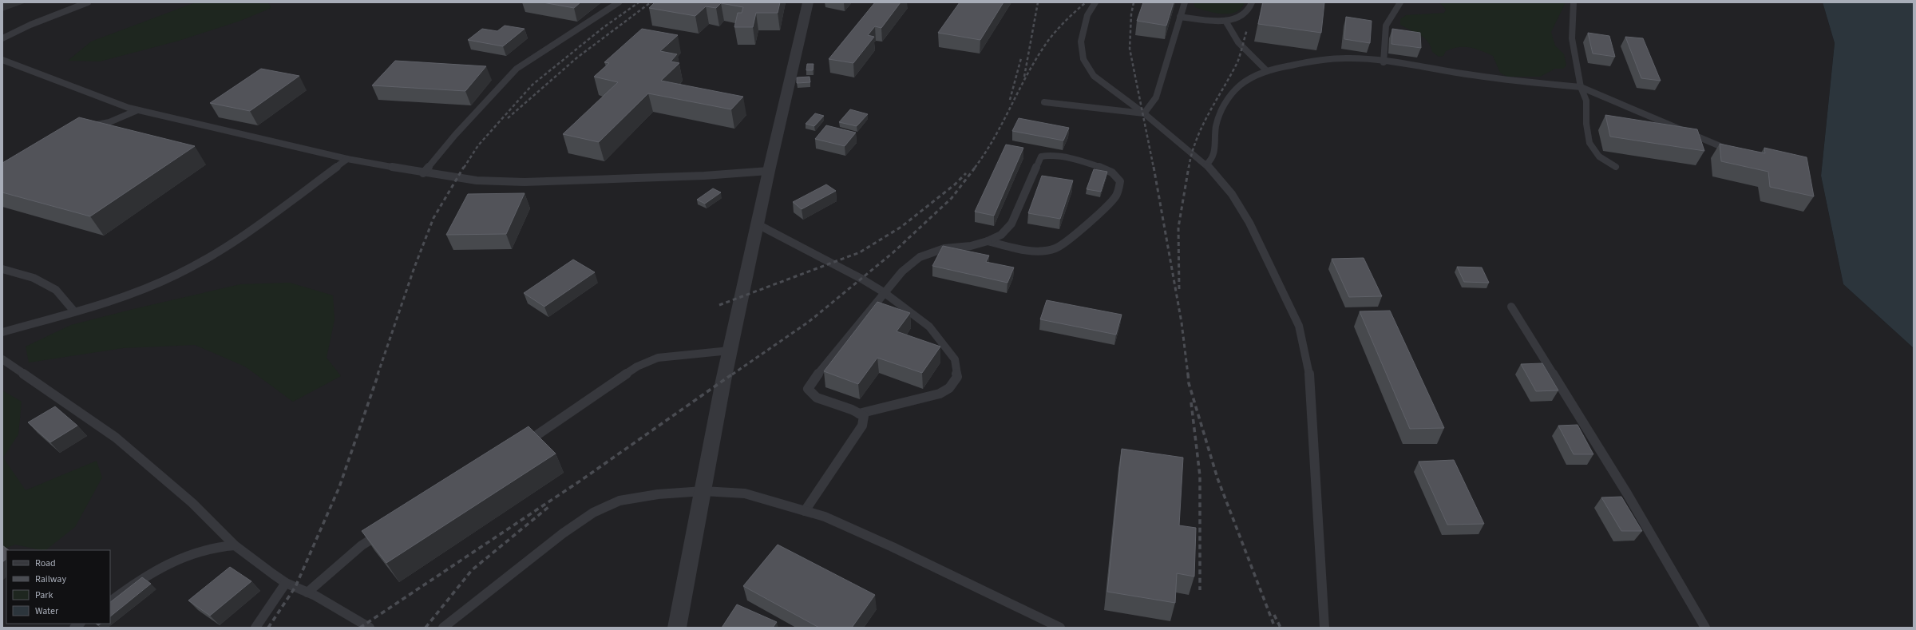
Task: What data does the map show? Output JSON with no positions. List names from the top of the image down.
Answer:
{
  "legend": [
    "Road",
    "Railway",
    "Park",
    "Water"
  ]
}
